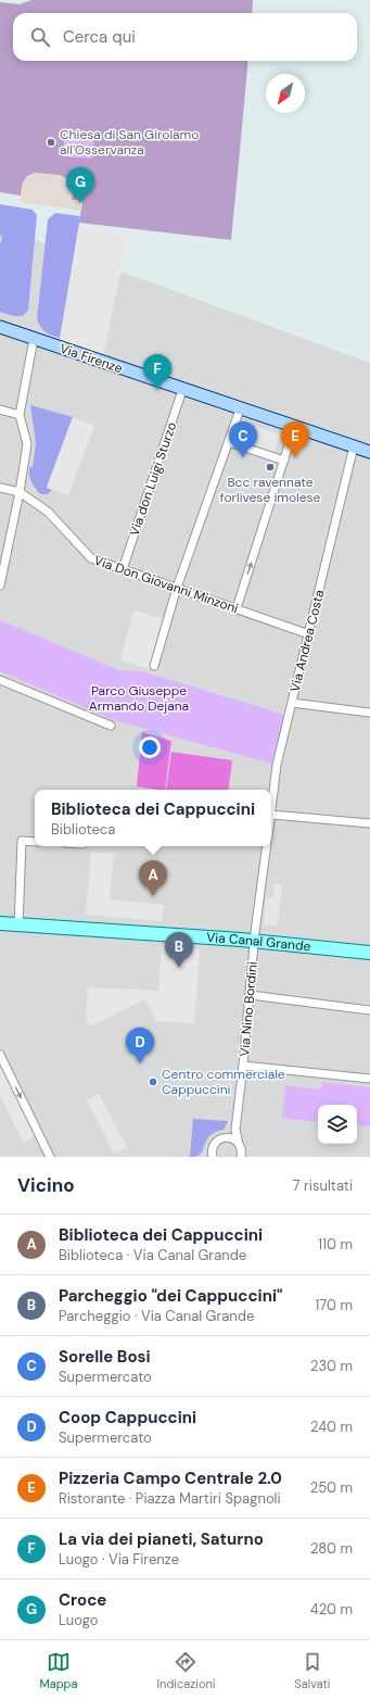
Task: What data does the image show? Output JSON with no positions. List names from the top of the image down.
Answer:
{
  "streets": {
    "main road": ["Via Canal Grande"],
    "street": [
      "Via Firenze",
      "Via don Luigi Sturzo",
      "Via Don Giovanni Minzoni",
      "Via Andrea Costa",
      "Via Nino Bordini"
    ]
  },
  "crossings": [
    ["Via Firenze", "Via don Luigi Sturzo"],
    ["Via Firenze", "Via Andrea Costa"],
    ["Via don Luigi Sturzo", "Via Don Giovanni Minzoni"],
    ["Via Don Giovanni Minzoni", "Via Andrea Costa"],
    ["Via Canal Grande", "Via Nino Bordini"]
  ],
  "parks": ["Parco Giuseppe Armando Dejana"],
  "places": ["Chiesa di San Girolamo all'Osservanza", "Bcc ravennate forlivese imolese", "Centro commerciale Cappuccini"],
  "north": "bottom left",
  "page": {
    "search": "Cerca qui",
    "pins": [
      "G",
      "F",
      "C",
      "E",
      "A",
      "B",
      "D"
    ],
    "popup": ["Biblioteca dei Cappuccini", "Biblioteca"],
    "heading": ["Vicino", "7 risultati"],
    "list": [
      {
        "mark": "A",
        "name": "Biblioteca dei Cappuccini",
        "note": "Biblioteca · Via Canal Grande",
        "value": "110 m"
      },
      {
        "mark": "B",
        "name": "Parcheggio \"dei Cappuccini\"",
        "note": "Parcheggio · Via Canal Grande",
        "value": "170 m"
      },
      {
        "mark": "C",
        "name": "Sorelle Bosi",
        "note": "Supermercato",
        "value": "230 m"
      },
      {
        "mark": "D",
        "name": "Coop Cappuccini",
        "note": "Supermercato",
        "value": "240 m"
      },
      {
        "mark": "E",
        "name": "Pizzeria Campo Centrale 2.0",
        "note": "Ristorante · Piazza Martiri Spagnoli",
        "value": "250 m"
      },
      {
        "mark": "F",
        "name": "La via dei pianeti, Saturno",
        "note": "Luogo · Via Firenze",
        "value": "280 m"
      },
      {
        "mark": "G",
        "name": "Croce",
        "note": "Luogo",
        "value": "420 m"
      }
    ],
    "nav": ["Mappa", "Indicazioni", "Salvati"]
  }
}
